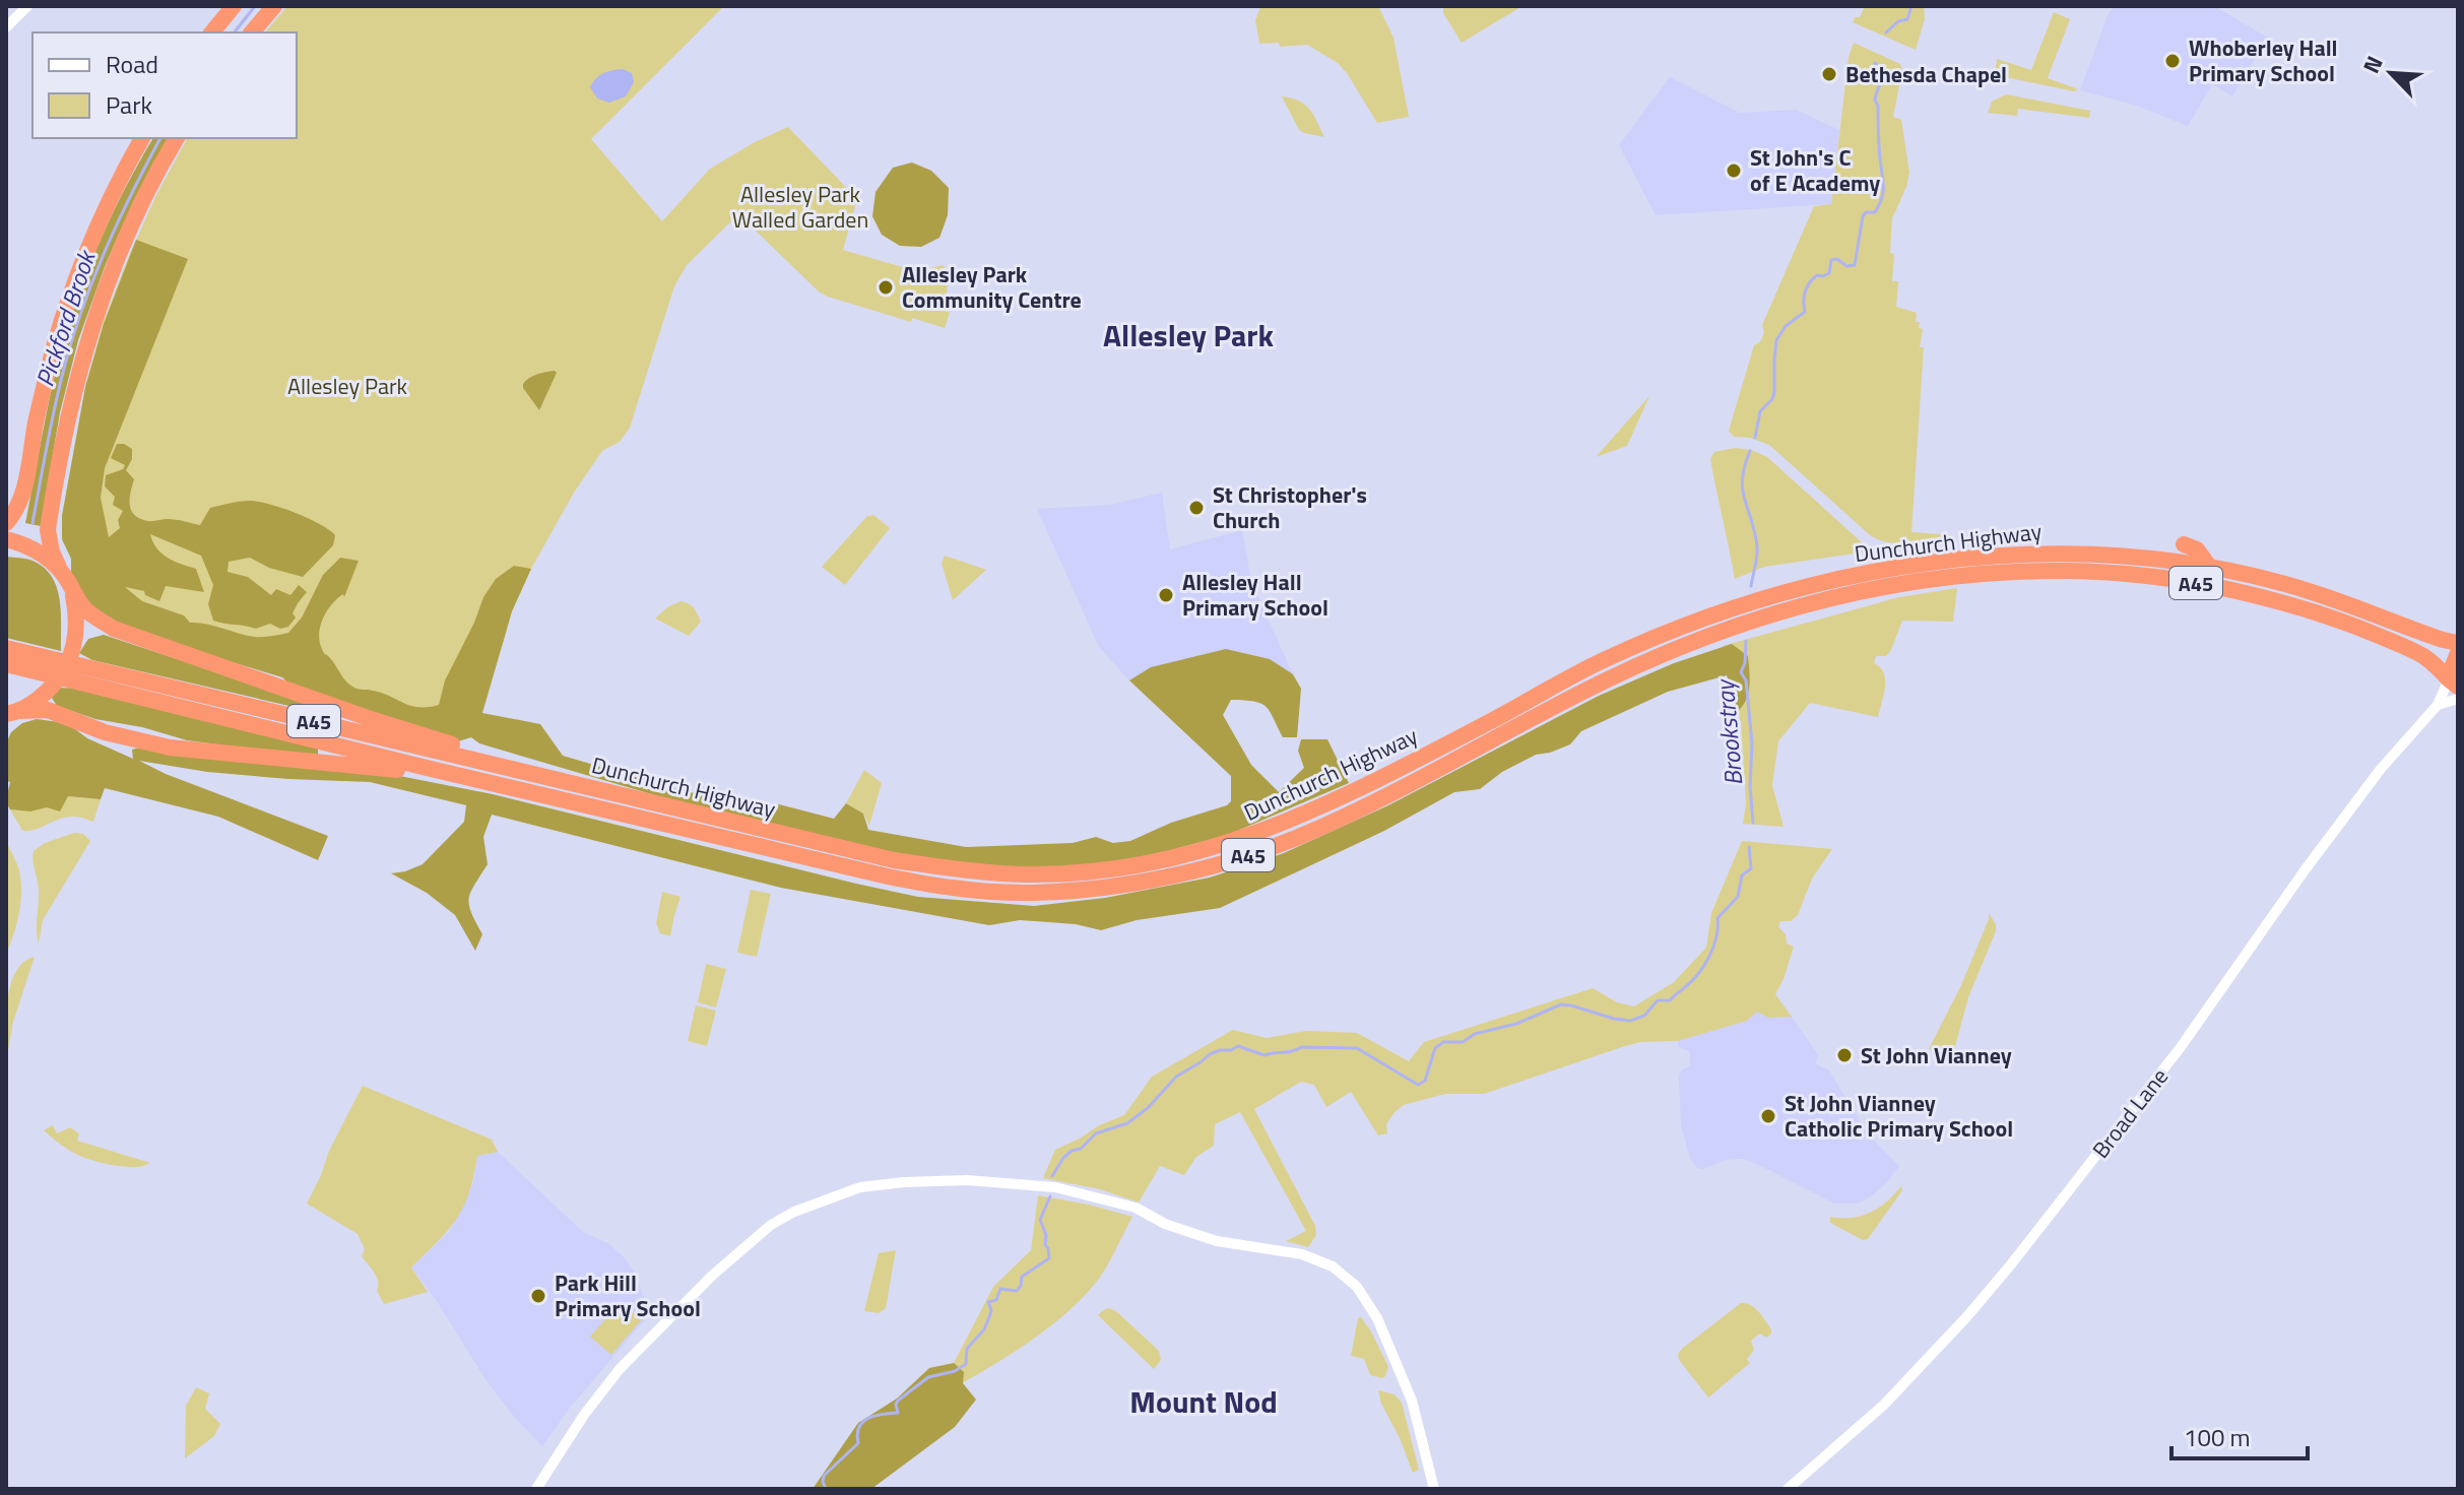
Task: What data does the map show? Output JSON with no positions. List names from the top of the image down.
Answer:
{
  "streets": {
    "highway": ["Dunchurch Highway", "A45"],
    "street": ["Broad Lane"]
  },
  "crossings": [
    ["Dunchurch Highway", "Broad Lane"]
  ],
  "districts": ["Allesley Park", "Mount Nod"],
  "water": ["Pickford Brook", "Brookstray"],
  "parks": ["Allesley Park Walled Garden", "Allesley Park"],
  "places": [
    "Whoberley Hall Primary School",
    "Bethesda Chapel",
    "St John's C of E Academy",
    "Allesley Park Community Centre",
    "St Christopher's Church",
    "Allesley Hall Primary School",
    "St John Vianney",
    "St John Vianney Catholic Primary School",
    "Park Hill Primary School"
  ],
  "legend": ["Road", "Park"],
  "scale_bar": "100 m",
  "north": "top left"
}
